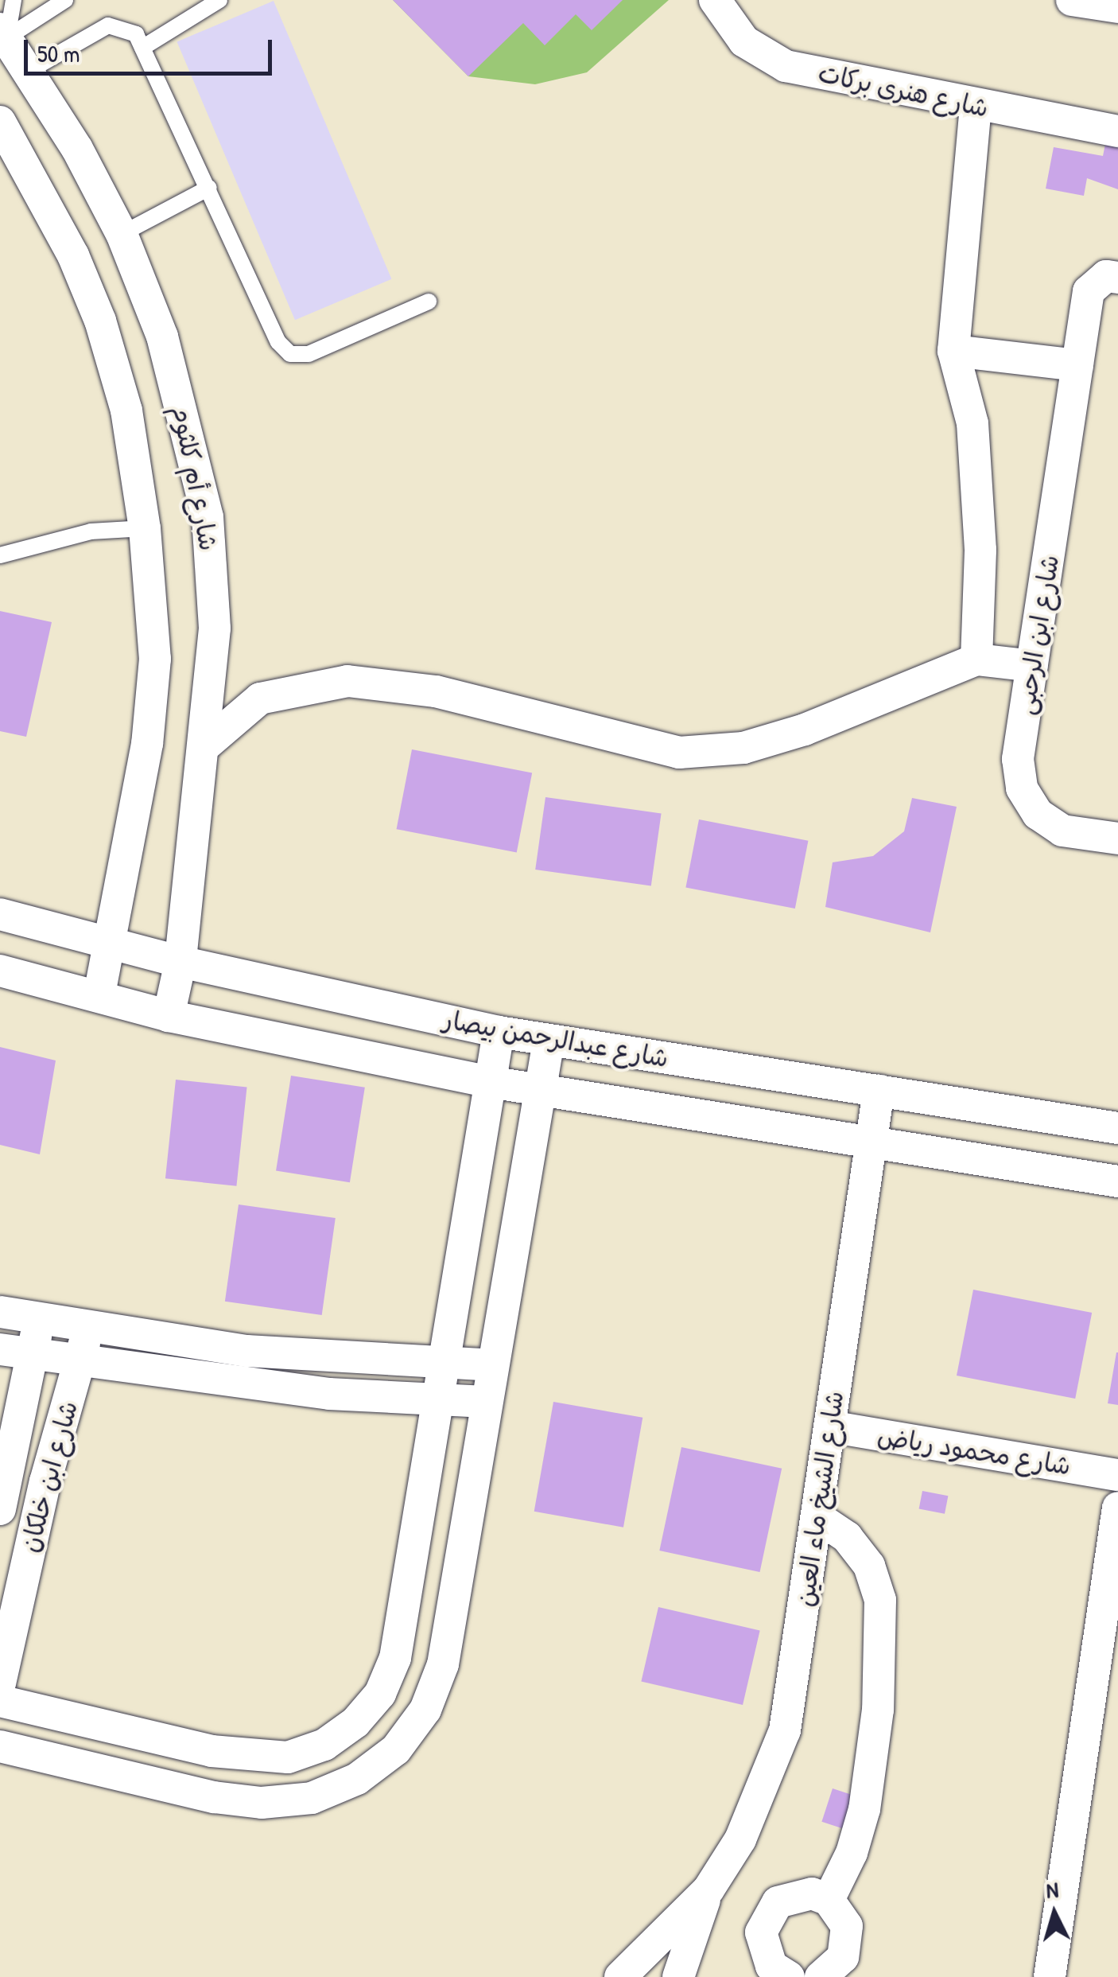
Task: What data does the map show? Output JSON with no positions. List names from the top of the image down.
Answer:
{
  "streets": {
    "street": [
      "شارع هنرى بركات",
      "شارع أم كلثوم",
      "شارع ابن الرحبى",
      "شارع عبدالرحمن بيصار",
      "شارع محمود رياض",
      "شارع ابن خلكان",
      "شارع الشيخ ماء العين"
    ]
  },
  "crossings": [
    ["شارع أم كلثوم", "شارع عبدالرحمن بيصار"],
    ["شارع عبدالرحمن بيصار", "شارع الشيخ ماء العين"],
    ["شارع محمود رياض", "شارع الشيخ ماء العين"]
  ],
  "scale_bar": "50 m",
  "north": "top"
}
